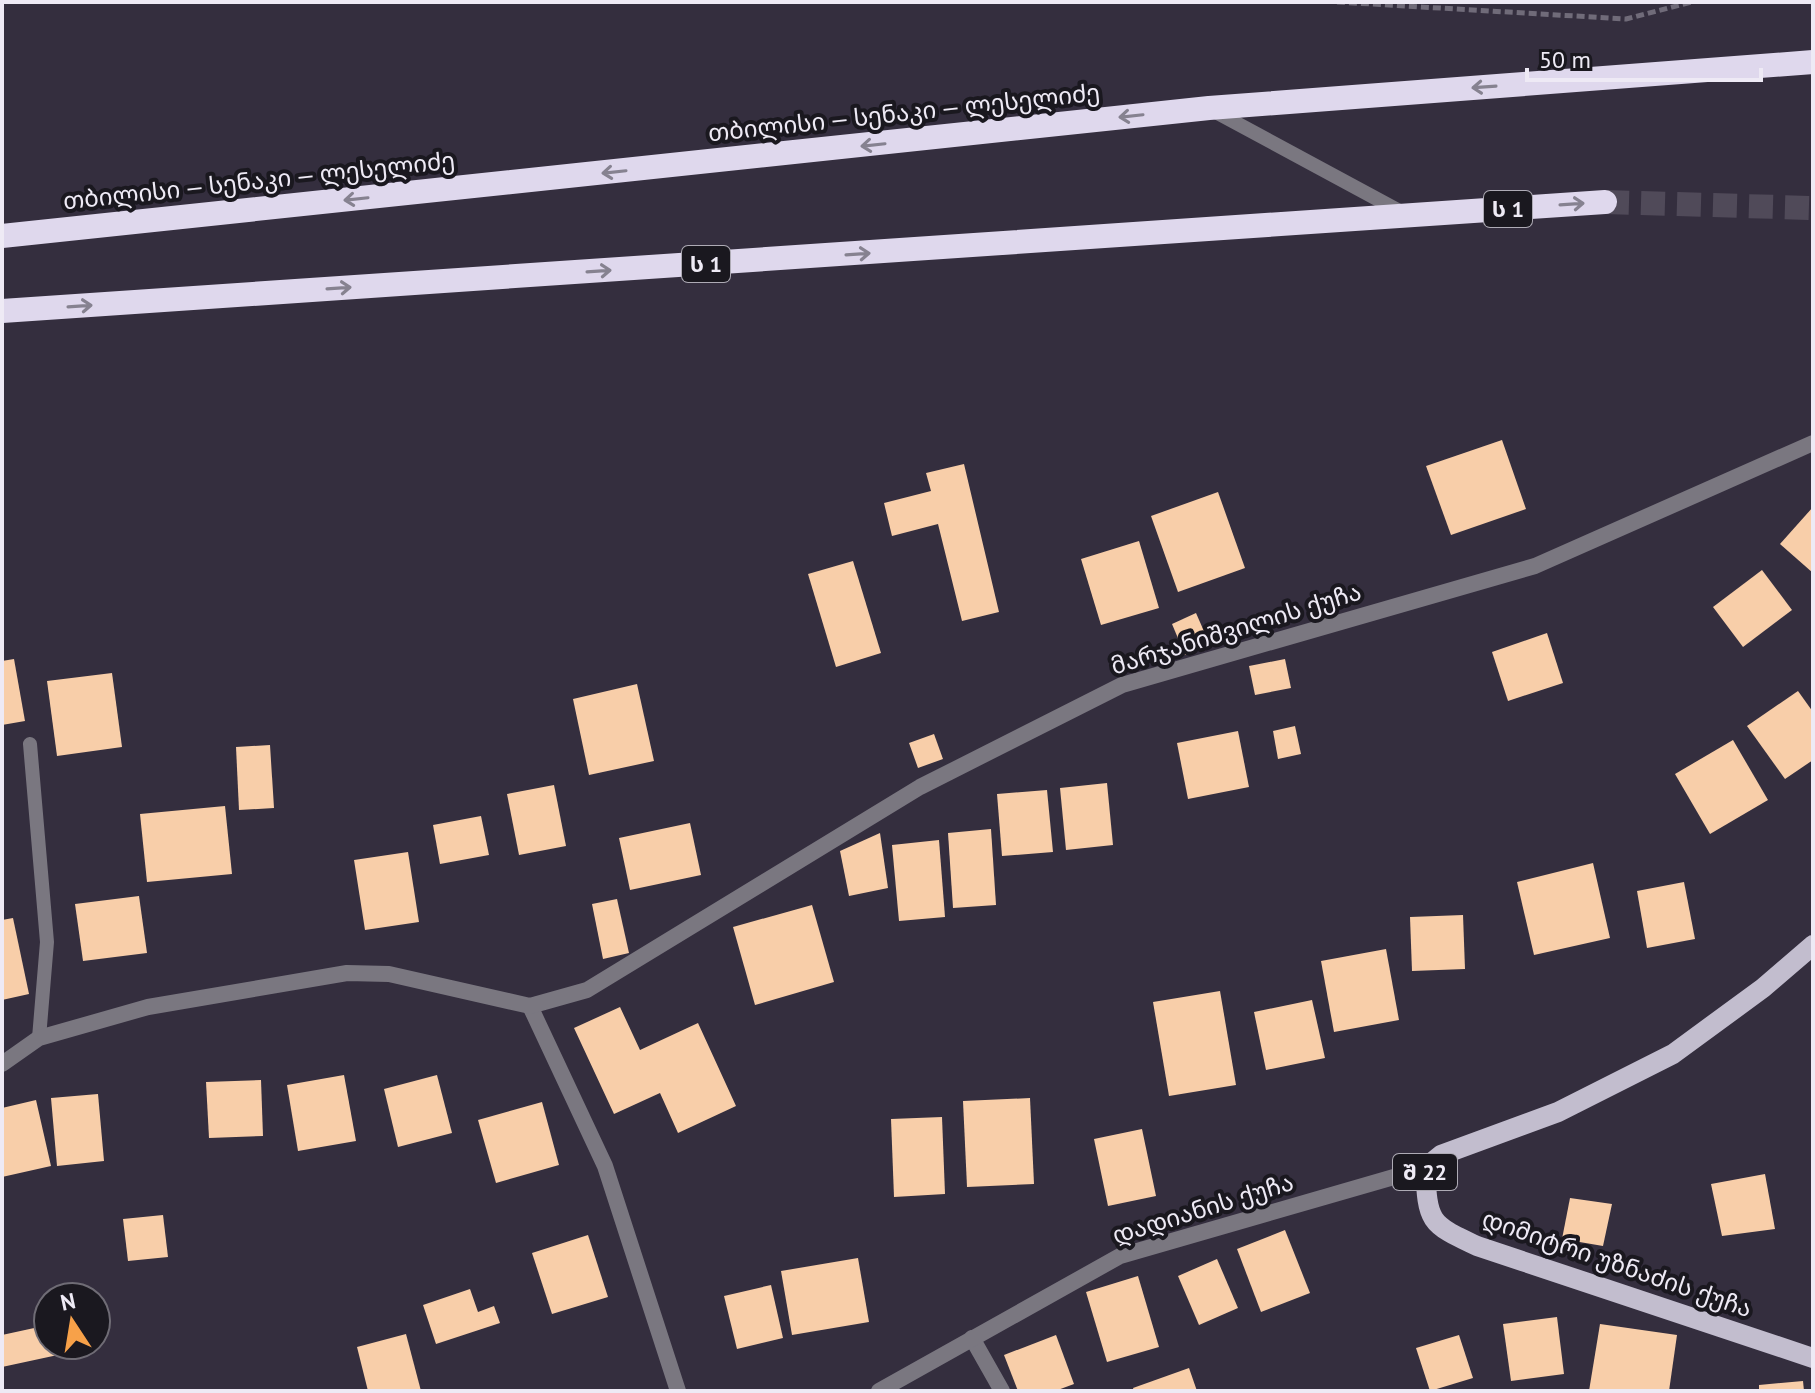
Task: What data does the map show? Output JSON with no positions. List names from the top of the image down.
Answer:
{
  "streets": {
    "highway": ["თბილისი — სენაკი — ლესელიძე", "ს 1"],
    "main road": ["შ 22", "დიმიტრი უზნაძის ქუჩა"],
    "street": ["მარჯანიშვილის ქუჩა", "დადიანის ქუჩა"]
  },
  "crossings": [
    ["შ 22", "დადიანის ქუჩა"],
    ["შ 22", "დიმიტრი უზნაძის ქუჩა"],
    ["დადიანის ქუჩა", "დიმიტრი უზნაძის ქუჩა"]
  ],
  "scale_bar": "50 m",
  "north": "top"
}
